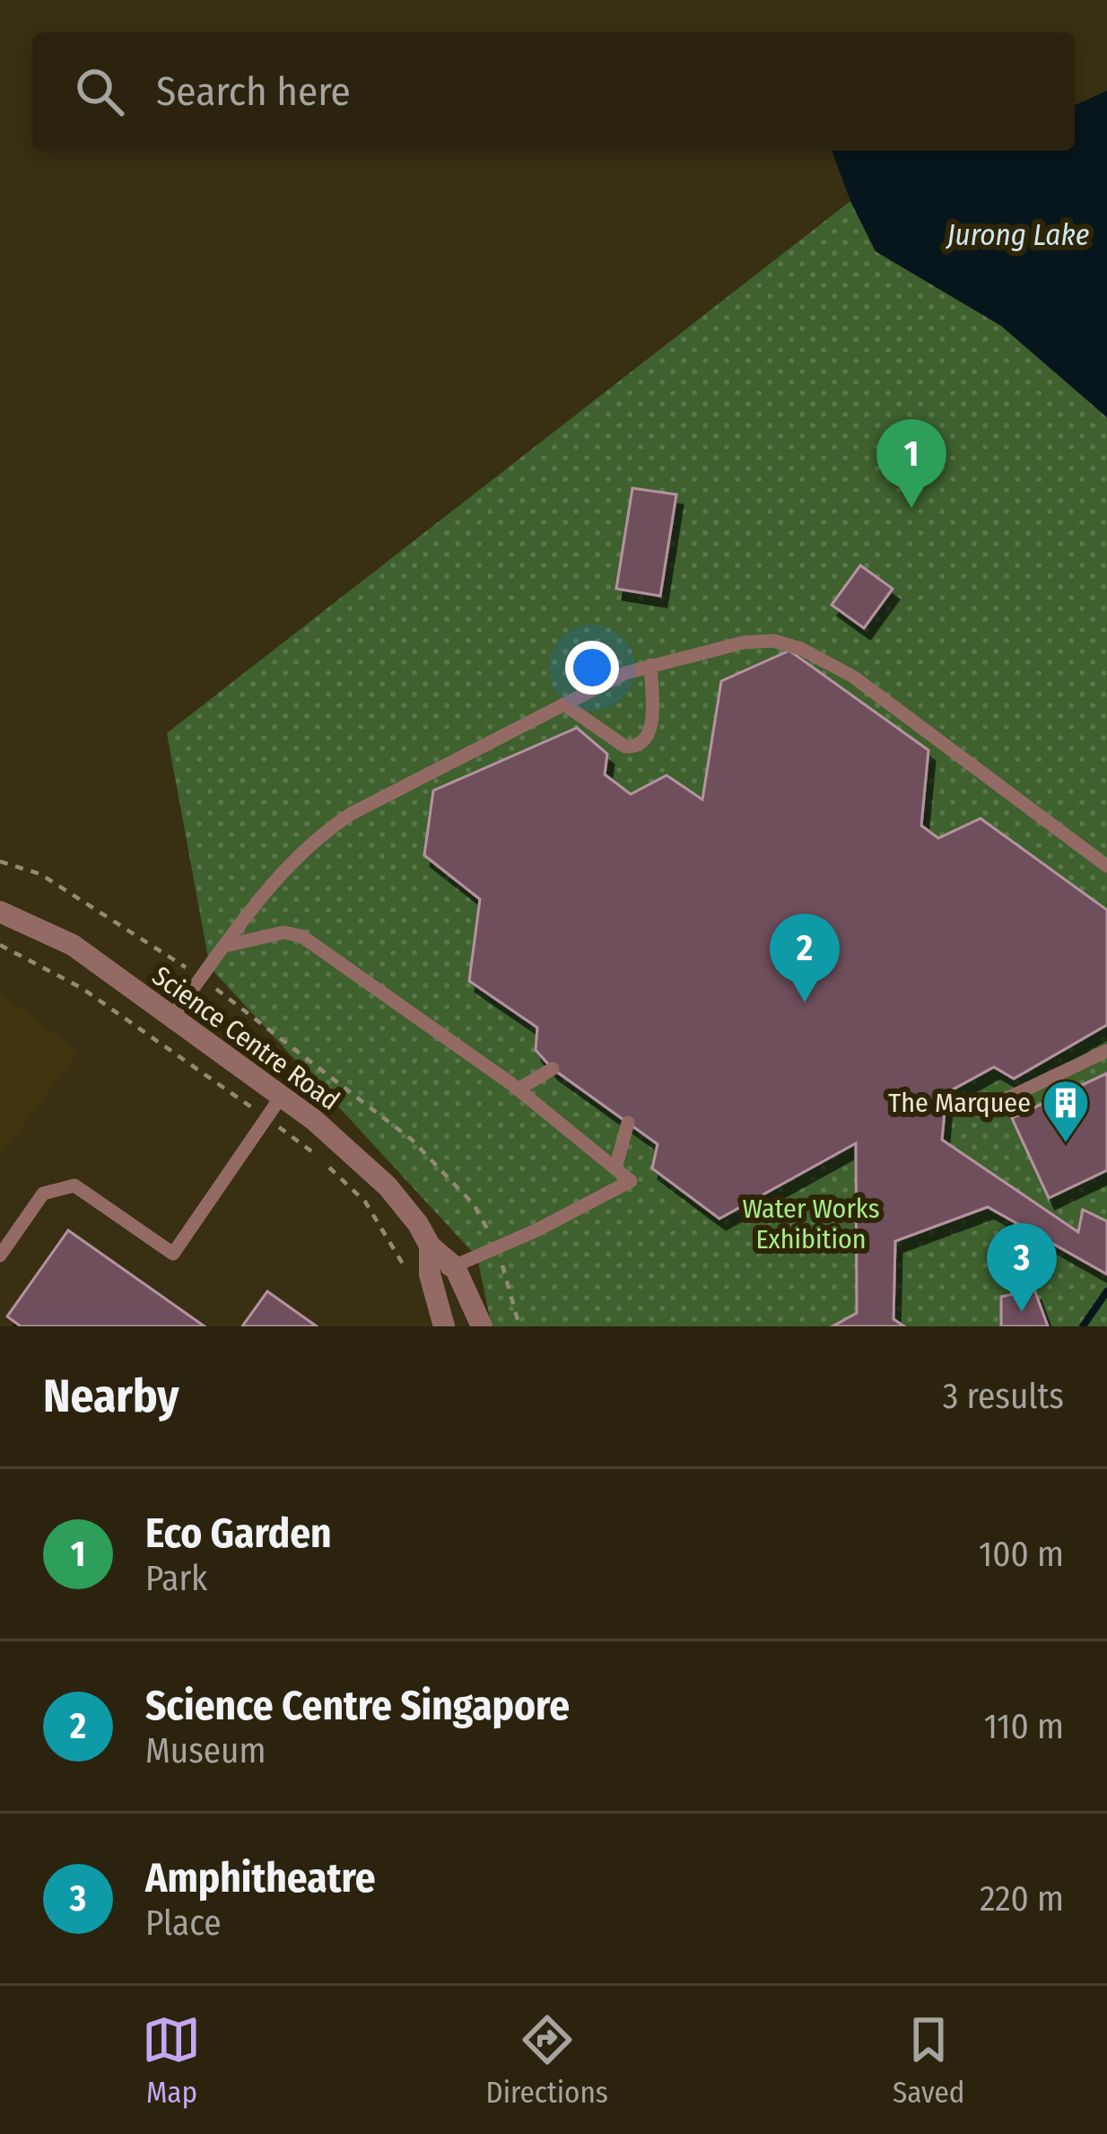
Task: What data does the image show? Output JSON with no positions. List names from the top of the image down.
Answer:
{
  "streets": {
    "street": ["Science Centre Road"]
  },
  "water": ["Jurong Lake"],
  "parks": ["Water Works Exhibition"],
  "places": {
    "building": ["The Marquee"]
  },
  "page": {
    "search": "Search here",
    "pins": ["1", "2", "3"],
    "heading": ["Nearby", "3 results"],
    "list": [
      {
        "mark": "1",
        "name": "Eco Garden",
        "note": "Park",
        "value": "100 m"
      },
      {
        "mark": "2",
        "name": "Science Centre Singapore",
        "note": "Museum",
        "value": "110 m"
      },
      {
        "mark": "3",
        "name": "Amphitheatre",
        "note": "Place",
        "value": "220 m"
      }
    ],
    "nav": ["Map", "Directions", "Saved"]
  }
}
